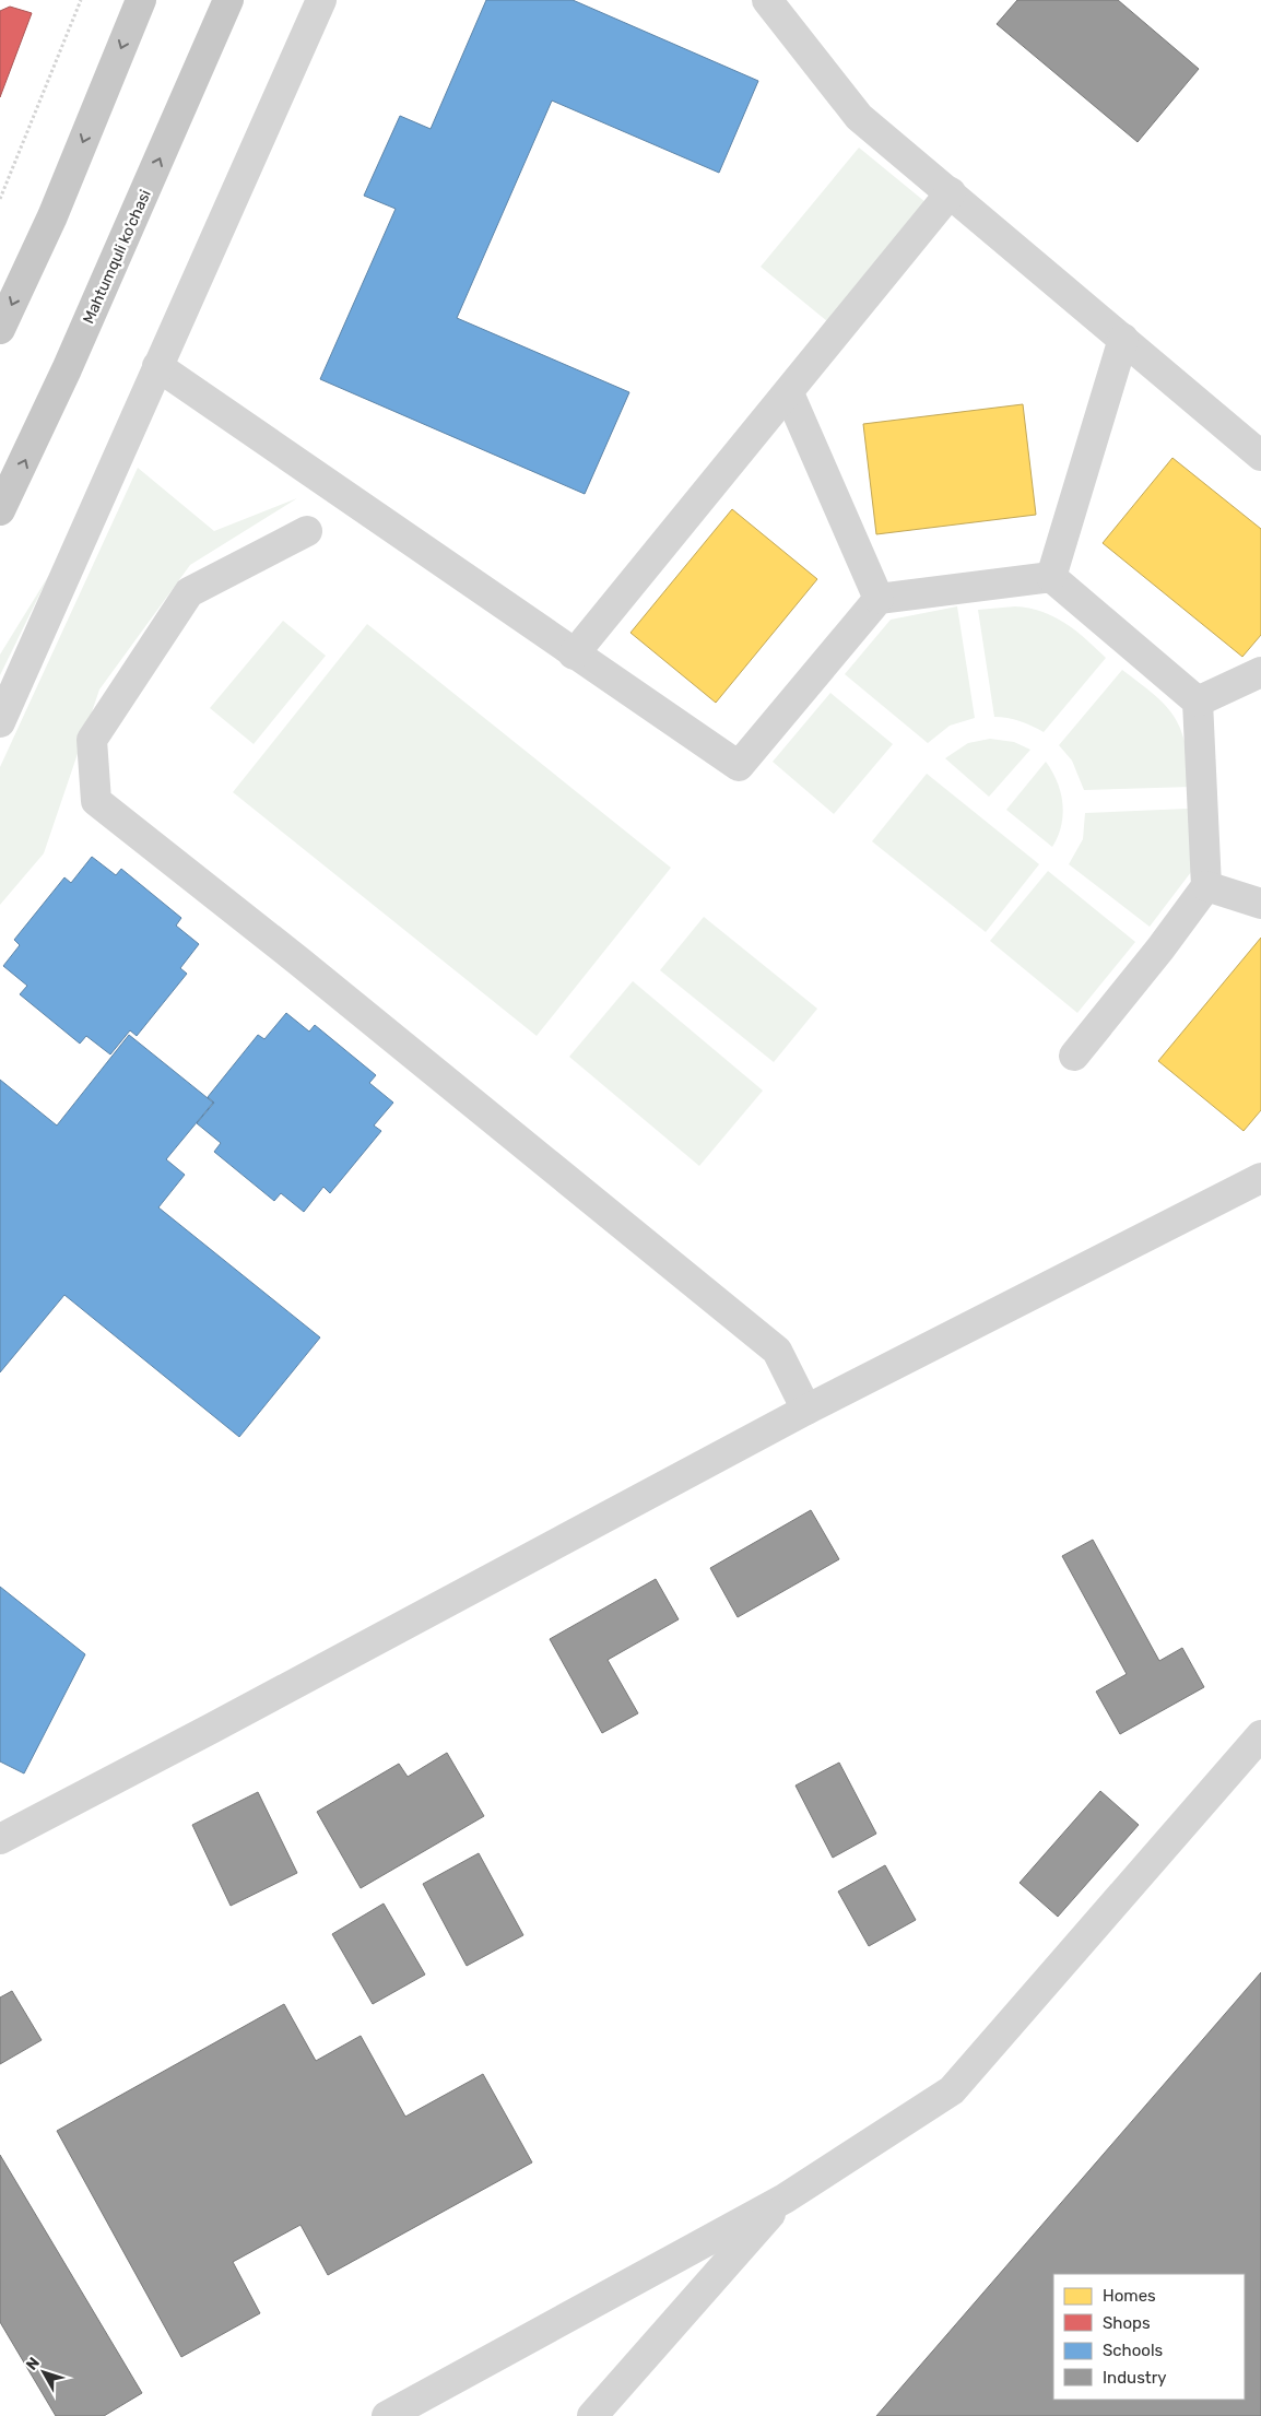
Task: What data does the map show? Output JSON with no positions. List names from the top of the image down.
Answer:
{
  "streets": {
    "main road": ["Mahtumquli ko'chasi"]
  },
  "legend": [
    "Homes",
    "Shops",
    "Schools",
    "Industry"
  ],
  "north": "top left"
}
